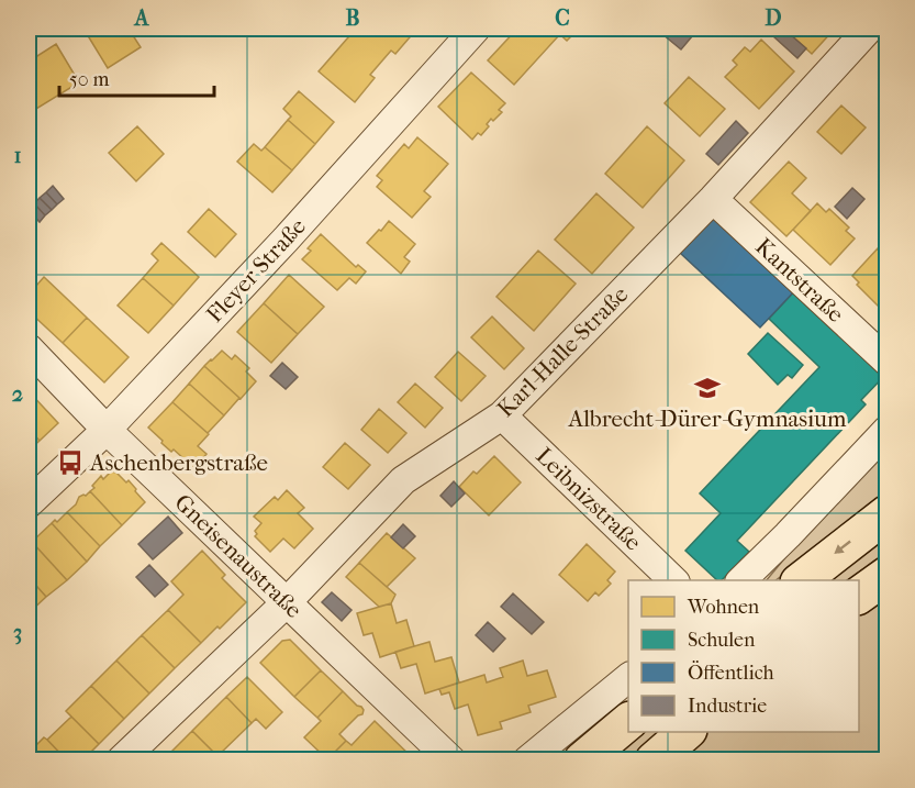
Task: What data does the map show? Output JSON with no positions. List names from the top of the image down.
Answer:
{
  "streets": {
    "street": [
      "Fleyer Straße",
      "Kantstraße",
      "Karl-Halle-Straße",
      "Leibnizstraße",
      "Gneisenaustraße"
    ]
  },
  "crossings": [
    ["Fleyer Straße", "Gneisenaustraße"],
    ["Kantstraße", "Karl-Halle-Straße"],
    ["Karl-Halle-Straße", "Leibnizstraße"],
    ["Karl-Halle-Straße", "Gneisenaustraße"]
  ],
  "places": {
    "school or university": ["Albrecht-Dürer-Gymnasium"],
    "bus stop": ["Aschenbergstraße"]
  },
  "legend": [
    "Wohnen",
    "Schulen",
    "Öffentlich",
    "Industrie"
  ],
  "scale_bar": "50 m",
  "grid": {
    "columns": [
      "A",
      "B",
      "C",
      "D"
    ],
    "rows": ["1", "2", "3"]
  }
}
